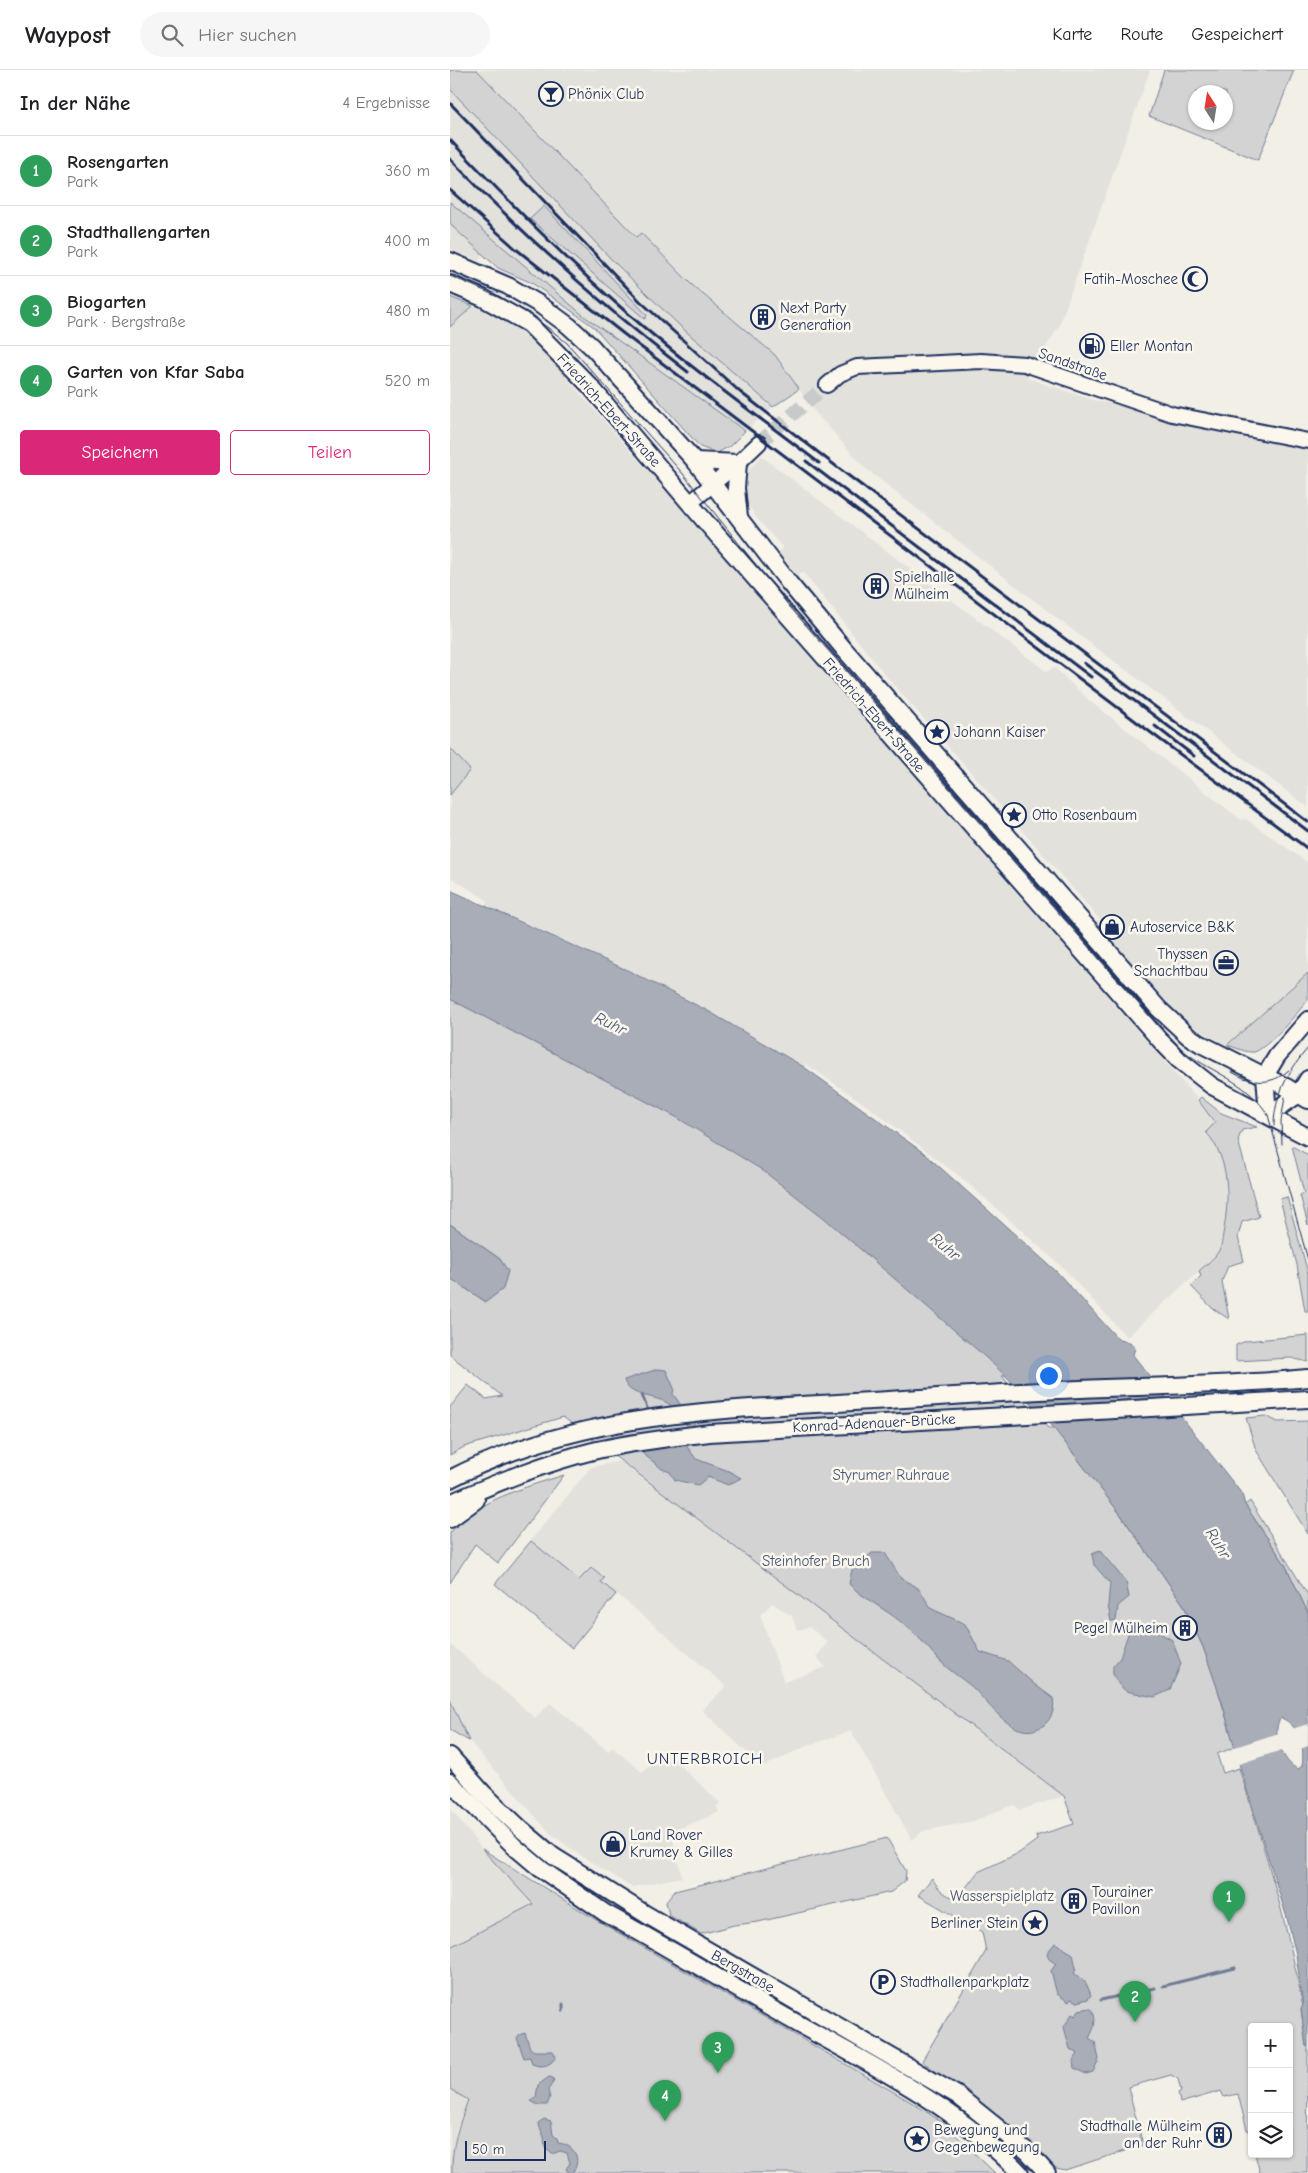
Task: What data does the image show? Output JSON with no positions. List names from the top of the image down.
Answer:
{
  "streets": {
    "main road": ["Friedrich-Ebert-Straße", "Konrad-Adenauer-Brücke", "Bergstraße"],
    "street": ["Sandstraße"]
  },
  "districts": ["UNTERBROICH"],
  "water": ["Ruhr"],
  "parks": ["Styrumer Ruhraue", "Steinhofer Bruch", "Wasserspielplatz"],
  "places": {
    "bar": ["Phönix Club"],
    "mosque": ["Fatih-Moschee"],
    "building": [
      "Next Party Generation",
      "Spielhalle Mülheim",
      "Pegel Mülheim",
      "Tourainer Pavillon",
      "Stadthalle Mülheim an der Ruhr"
    ],
    "fuel station": ["Eller Montan"],
    "place": [
      "Johann Kaiser",
      "Otto Rosenbaum",
      "Berliner Stein",
      "Bewegung und Gegenbewegung"
    ],
    "shop": ["Autoservice B&K", "Land Rover Krumey & Gilles"],
    "office": ["Thyssen Schachtbau"],
    "parking": ["Stadthallenparkplatz"]
  },
  "scale_bar": "50 m",
  "north": "top",
  "page": {
    "header": "Waypost",
    "search": "Hier suchen",
    "nav": ["Karte", "Route", "Gespeichert"],
    "heading": ["In der Nähe", "4 Ergebnisse"],
    "list": [
      {
        "mark": "1",
        "name": "Rosengarten",
        "note": "Park",
        "value": "360 m"
      },
      {
        "mark": "2",
        "name": "Stadthallengarten",
        "note": "Park",
        "value": "400 m"
      },
      {
        "mark": "3",
        "name": "Biogarten",
        "note": "Park · Bergstraße",
        "value": "480 m"
      },
      {
        "mark": "4",
        "name": "Garten von Kfar Saba",
        "note": "Park",
        "value": "520 m"
      }
    ],
    "buttons": ["Speichern", "Teilen"],
    "pins": [
      "1",
      "2",
      "3",
      "4"
    ],
    "map_buttons": ["+", "−"],
    "scale": "50 m"
  }
}
